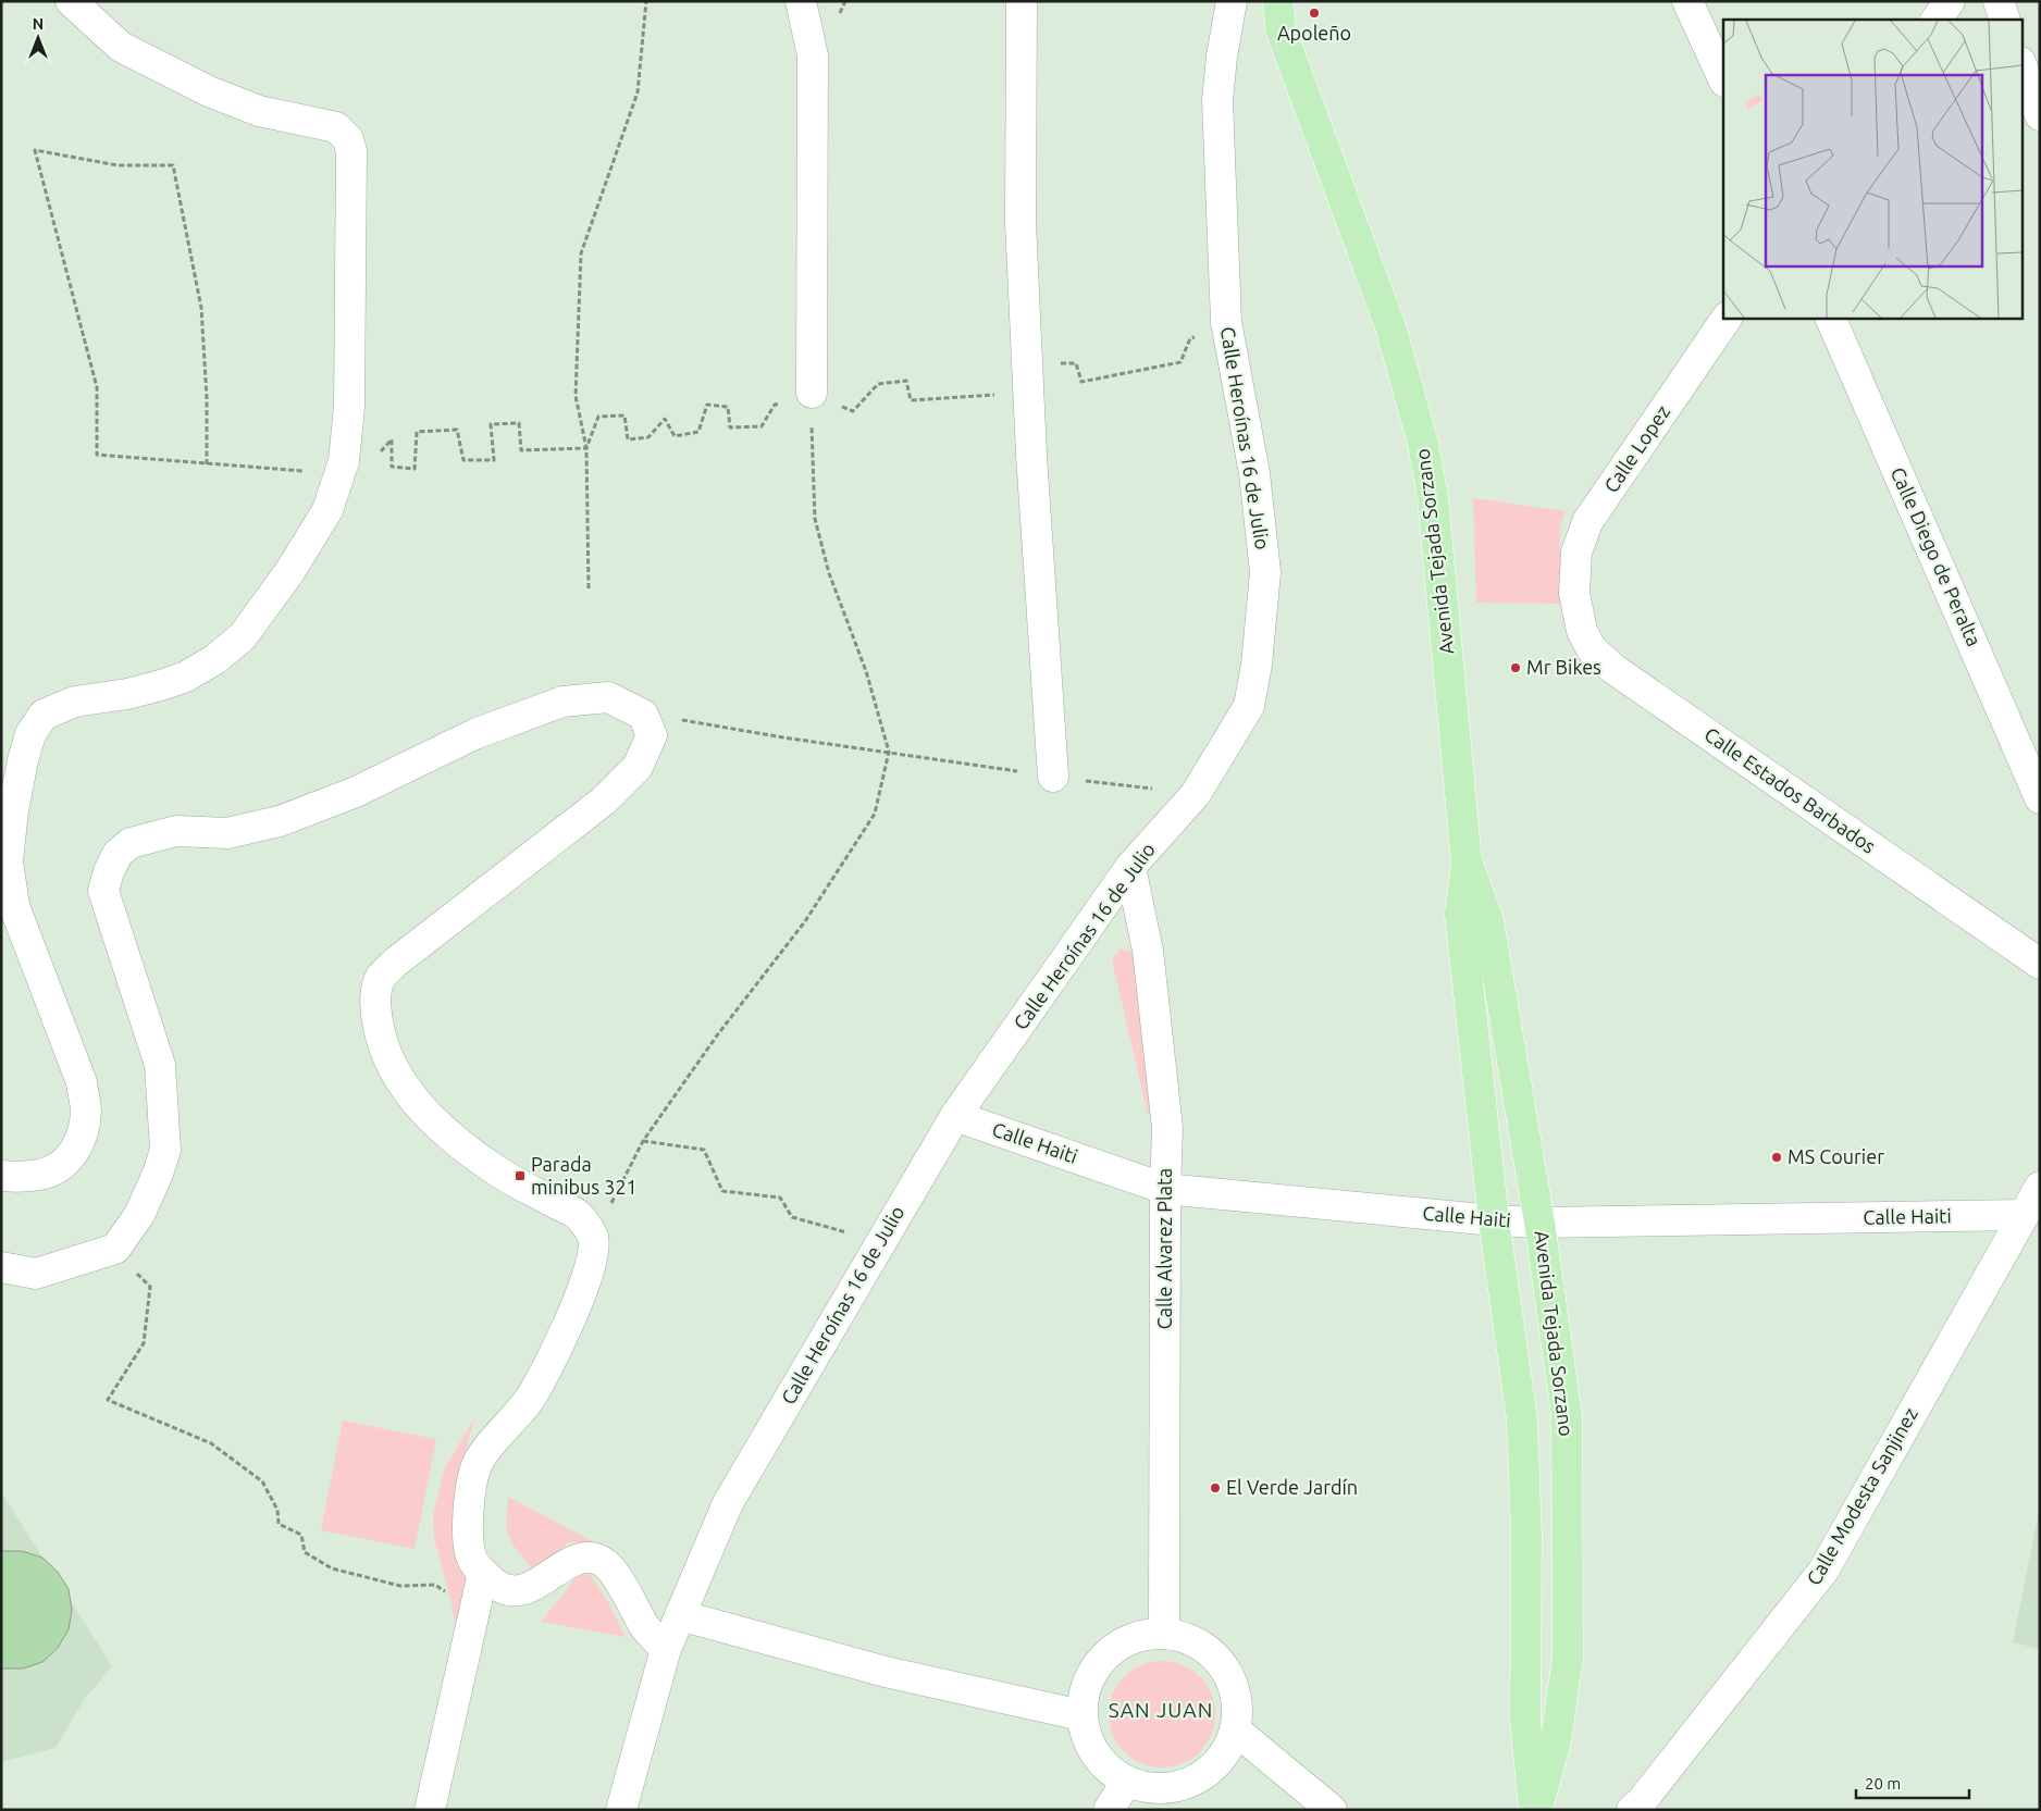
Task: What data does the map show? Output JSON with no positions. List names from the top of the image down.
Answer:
{
  "streets": {
    "main road": ["Avenida Tejada Sorzano"],
    "street": [
      "Calle Heroínas 16 de Julio",
      "Calle Lopez",
      "Calle Diego de Peralta",
      "Calle Estados Barbados",
      "Calle Haiti",
      "Calle Alvarez Plata",
      "Calle Modesta Sanjinez"
    ]
  },
  "crossings": [
    ["Calle Heroínas 16 de Julio", "Calle Haiti"],
    ["Calle Heroínas 16 de Julio", "Calle Alvarez Plata"],
    ["Calle Lopez", "Calle Estados Barbados"],
    ["Avenida Tejada Sorzano", "Calle Haiti"],
    ["Calle Haiti", "Calle Alvarez Plata"],
    ["Calle Haiti", "Calle Modesta Sanjinez"]
  ],
  "districts": ["SAN JUAN"],
  "places": {
    "other": [
      "Apoleño",
      "Mr Bikes",
      "MS Courier",
      "El Verde Jardín"
    ],
    "transit": ["Parada minibus 321"]
  },
  "scale_bar": "20 m",
  "north": "top"
}
